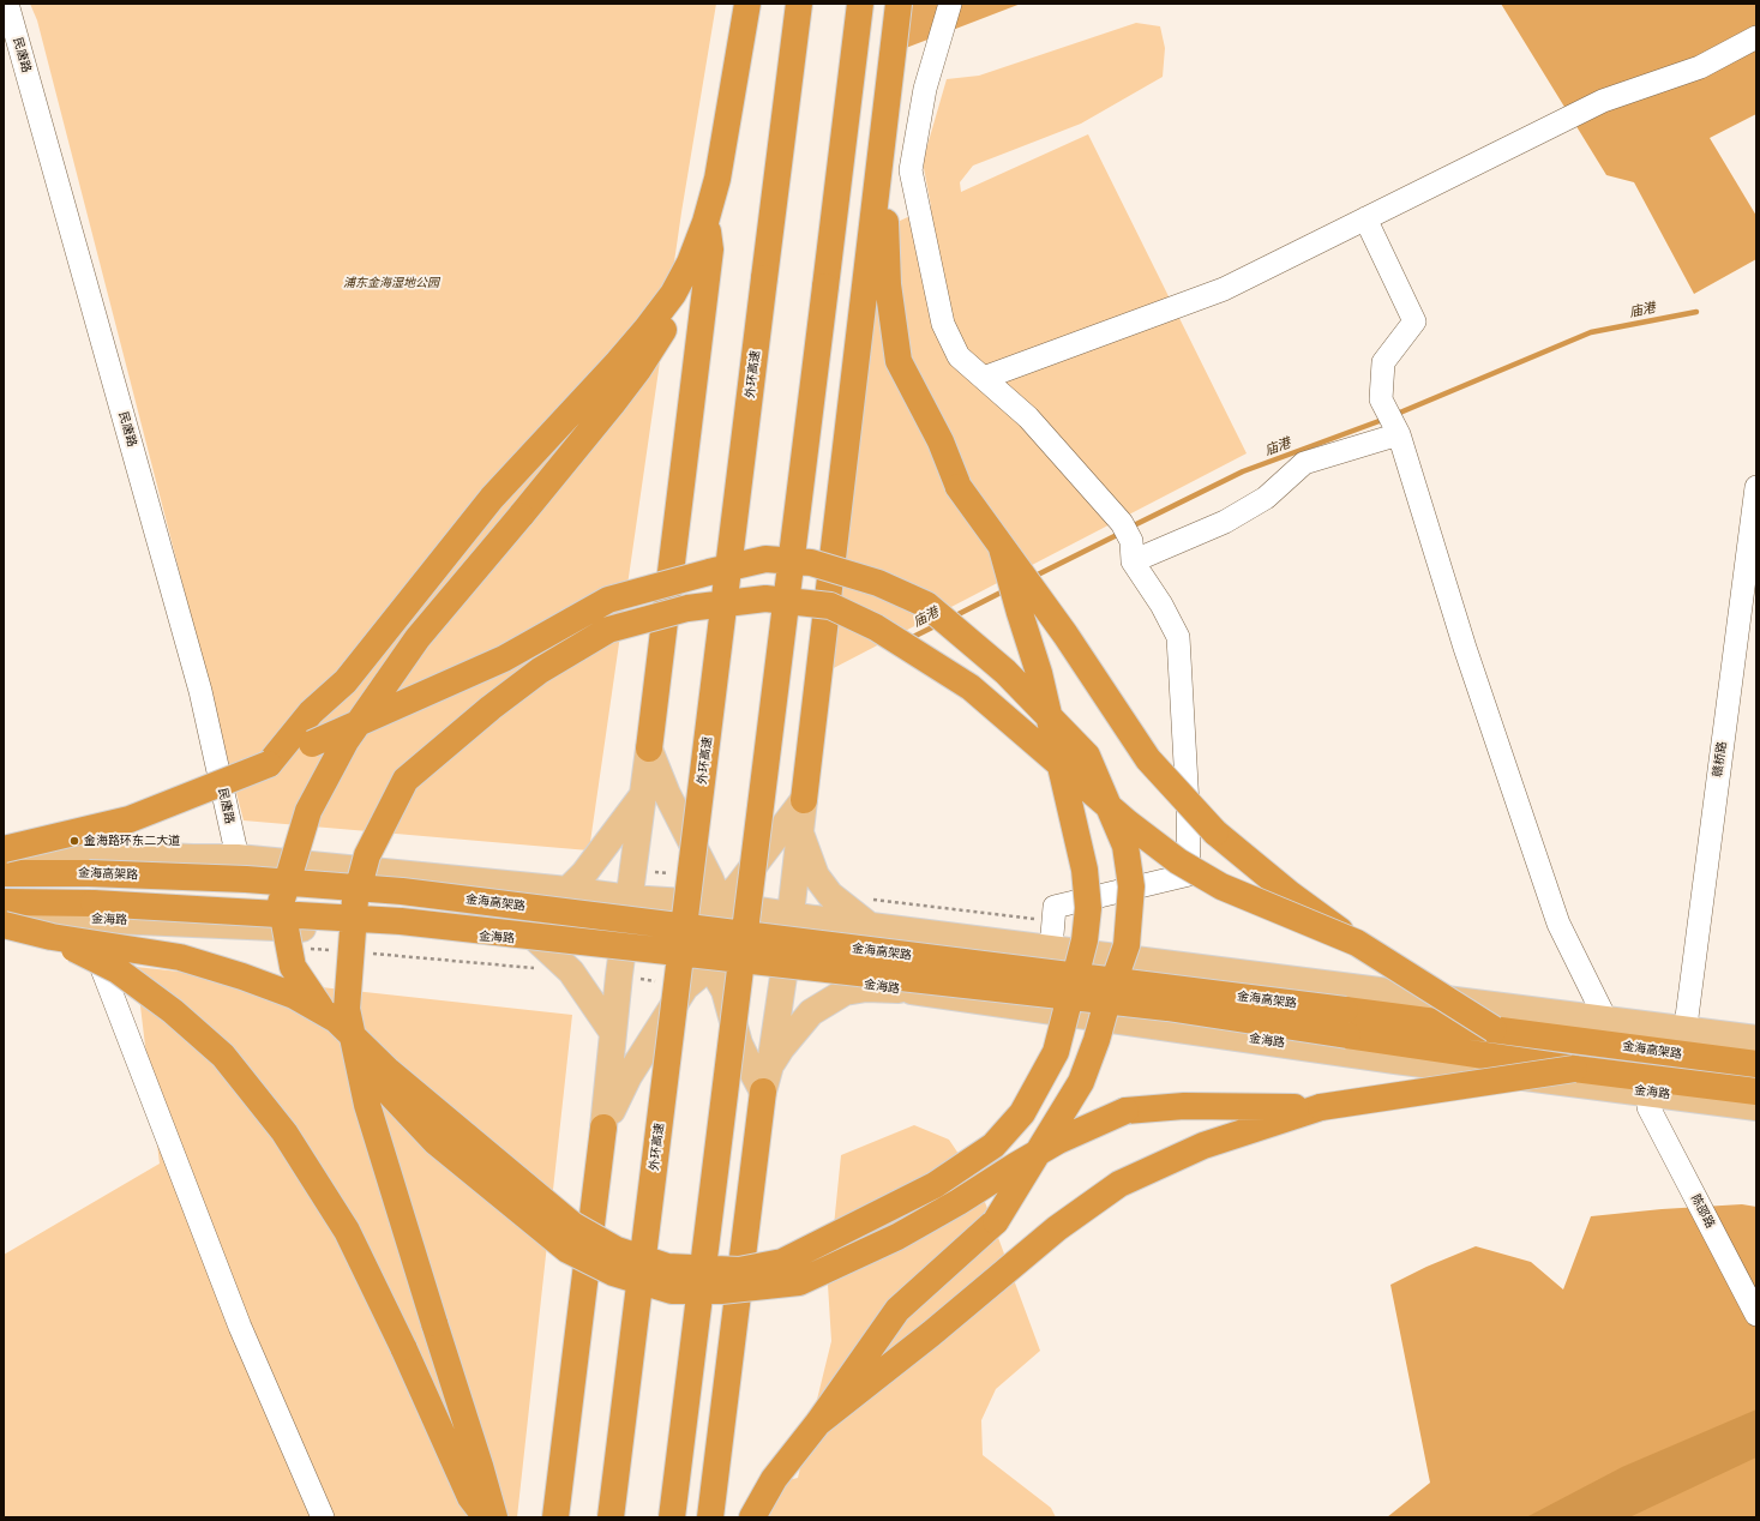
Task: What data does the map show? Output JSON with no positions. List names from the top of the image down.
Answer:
{
  "streets": {
    "highway": ["外环高速", "金海高架路"],
    "main road": ["金海路"],
    "street": ["民唐路", "赣桥路", "陈邵路"]
  },
  "water": ["庙港"],
  "parks": ["浦东金海湿地公园"],
  "places": ["金海路环东二大道"]
}
